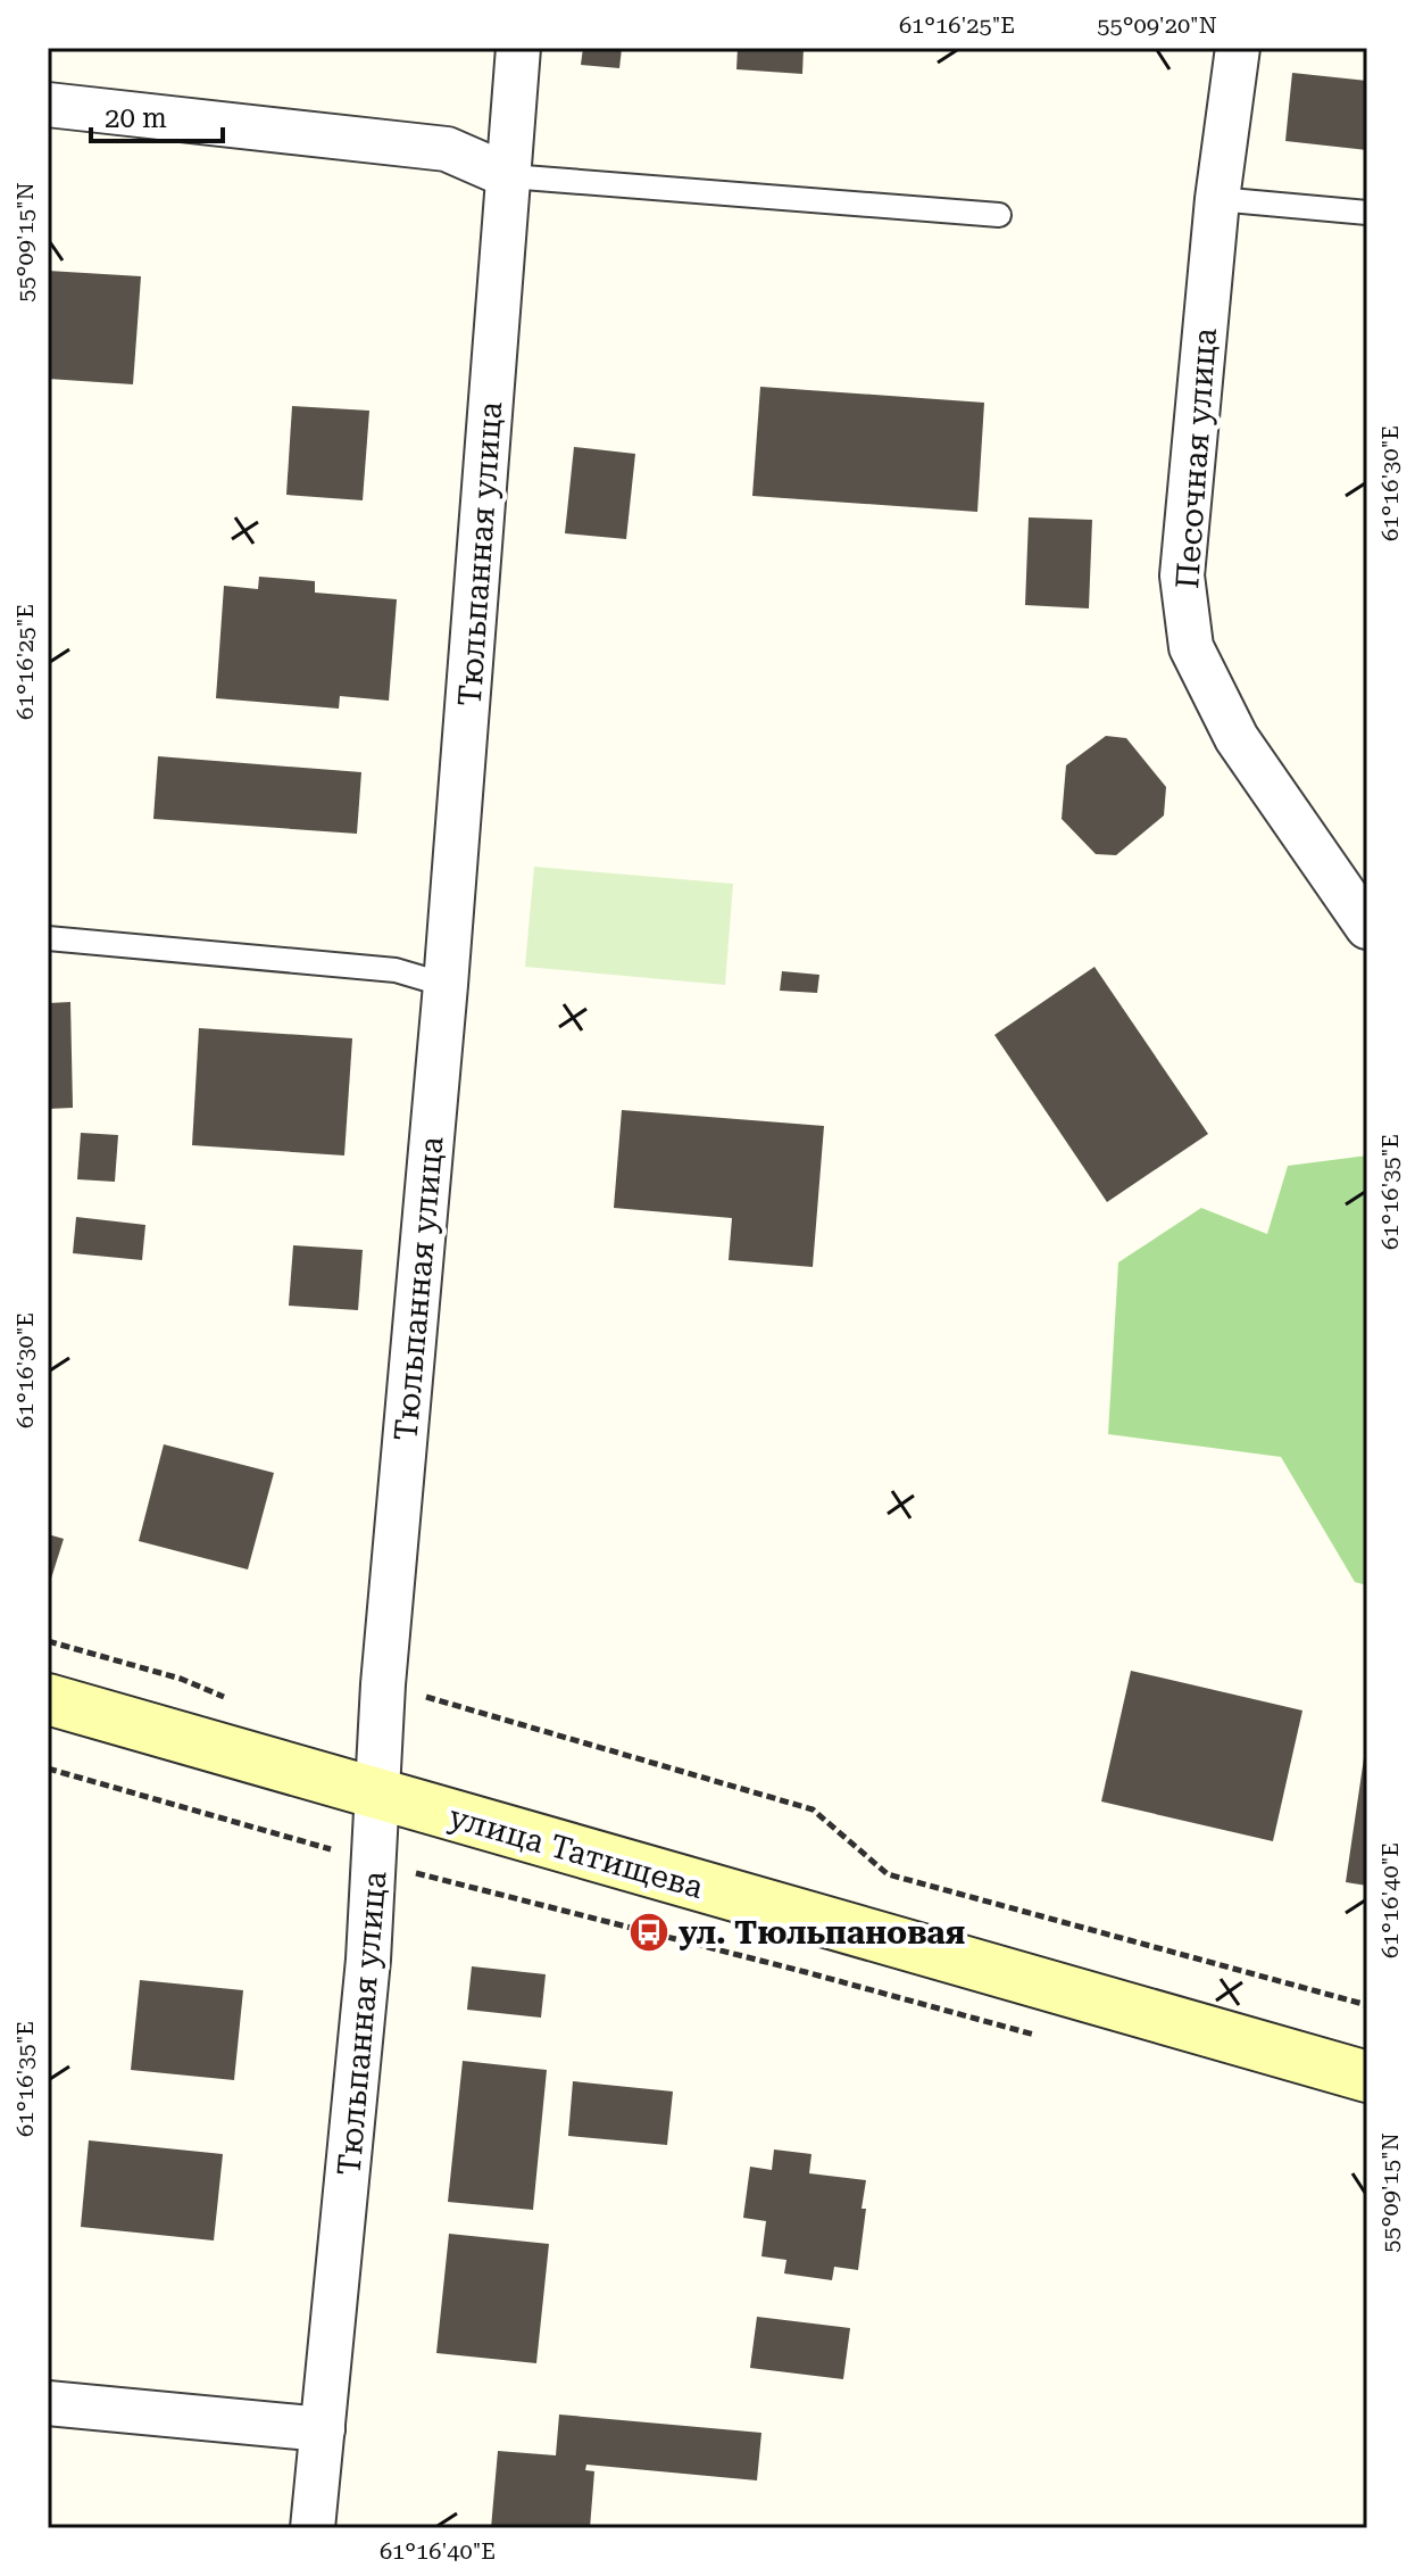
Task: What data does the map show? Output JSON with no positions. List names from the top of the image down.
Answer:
{
  "streets": {
    "street": ["Песочная улица", "Тюльпанная улица", "улица Татищева"]
  },
  "crossings": [
    ["Тюльпанная улица", "улица Татищева"]
  ],
  "places": {
    "bus stop": ["ул. Тюльпановая"]
  },
  "scale_bar": "20 m",
  "coordinates": [
    "61°16'25\"E",
    "55°09'20\"N",
    "55°09'15\"N",
    "61°16'30\"E",
    "61°16'35\"E",
    "61°16'40\"E"
  ]
}
